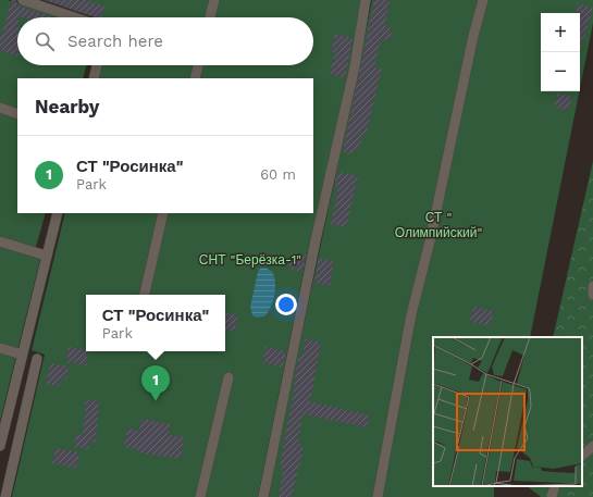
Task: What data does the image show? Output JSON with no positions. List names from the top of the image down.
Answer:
{
  "parks": ["СТ \" Олимпийский\"", "СНТ \"Берёзка-1\""],
  "page": {
    "map_buttons": ["+", "−"],
    "search": "Search here",
    "heading": "Nearby",
    "list": [
      {
        "mark": "1",
        "name": "СТ \"Росинка\"",
        "note": "Park",
        "value": "60 m"
      }
    ],
    "popup": ["СТ \"Росинка\"", "Park"],
    "pins": "1"
  }
}
